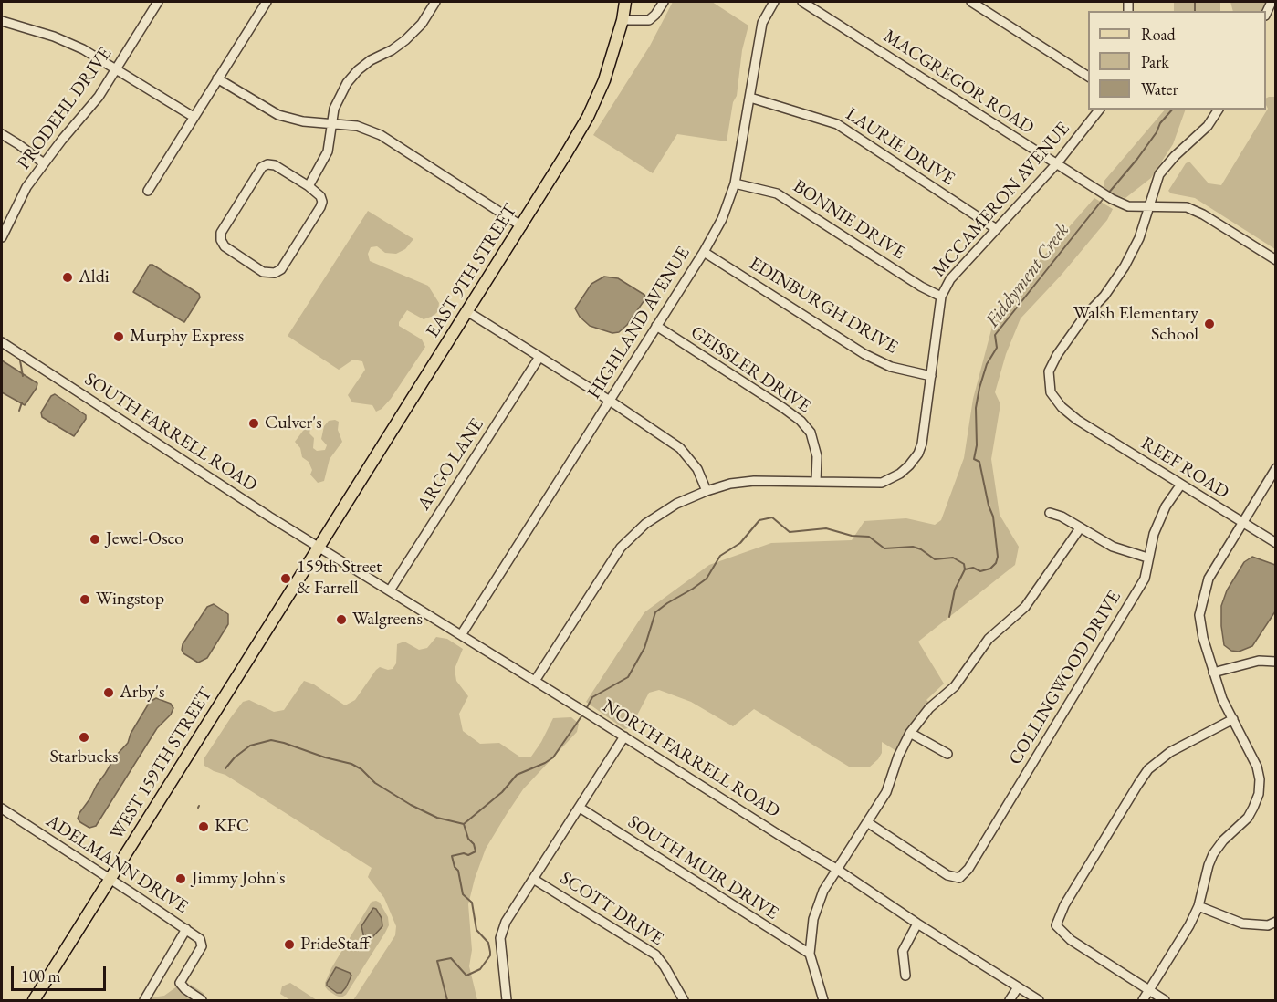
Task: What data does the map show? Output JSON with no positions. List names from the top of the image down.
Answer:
{
  "streets": {
    "main road": ["EAST 9TH STREET", "WEST 159TH STREET"],
    "street": [
      "MACGREGOR ROAD",
      "PRODEHL DRIVE",
      "LAURIE DRIVE",
      "MCCAMERON AVENUE",
      "BONNIE DRIVE",
      "EDINBURGH DRIVE",
      "HIGHLAND AVENUE",
      "GEISSLER DRIVE",
      "SOUTH FARRELL ROAD",
      "ARGO LANE",
      "REEF ROAD",
      "COLLINGWOOD DRIVE",
      "NORTH FARRELL ROAD",
      "ADELMANN DRIVE",
      "SOUTH MUIR DRIVE",
      "SCOTT DRIVE"
    ]
  },
  "crossings": [
    ["MACGREGOR ROAD", "MCCAMERON AVENUE"],
    ["MACGREGOR ROAD", "REEF ROAD"],
    ["LAURIE DRIVE", "MCCAMERON AVENUE"],
    ["LAURIE DRIVE", "HIGHLAND AVENUE"],
    ["MCCAMERON AVENUE", "BONNIE DRIVE"],
    ["MCCAMERON AVENUE", "EDINBURGH DRIVE"],
    ["MCCAMERON AVENUE", "GEISSLER DRIVE"],
    ["MCCAMERON AVENUE", "NORTH FARRELL ROAD"],
    ["BONNIE DRIVE", "HIGHLAND AVENUE"],
    ["EAST 9TH STREET", "SOUTH FARRELL ROAD"],
    ["EAST 9TH STREET", "NORTH FARRELL ROAD"],
    ["EAST 9TH STREET", "WEST 159TH STREET"],
    ["EDINBURGH DRIVE", "HIGHLAND AVENUE"],
    ["HIGHLAND AVENUE", "GEISSLER DRIVE"],
    ["HIGHLAND AVENUE", "NORTH FARRELL ROAD"],
    ["SOUTH FARRELL ROAD", "NORTH FARRELL ROAD"],
    ["SOUTH FARRELL ROAD", "WEST 159TH STREET"],
    ["ARGO LANE", "NORTH FARRELL ROAD"],
    ["REEF ROAD", "COLLINGWOOD DRIVE"],
    ["NORTH FARRELL ROAD", "WEST 159TH STREET"],
    ["WEST 159TH STREET", "ADELMANN DRIVE"]
  ],
  "water": ["Fiddyment Creek"],
  "places": [
    "Aldi",
    "Walsh Elementary School",
    "Murphy Express",
    "Culver's",
    "Jewel-Osco",
    "159th Street & Farrell",
    "Wingstop",
    "Walgreens",
    "Arby's",
    "Starbucks",
    "KFC",
    "Jimmy John's",
    "PrideStaff"
  ],
  "legend": ["Road", "Park", "Water"],
  "scale_bar": "100 m"
}
